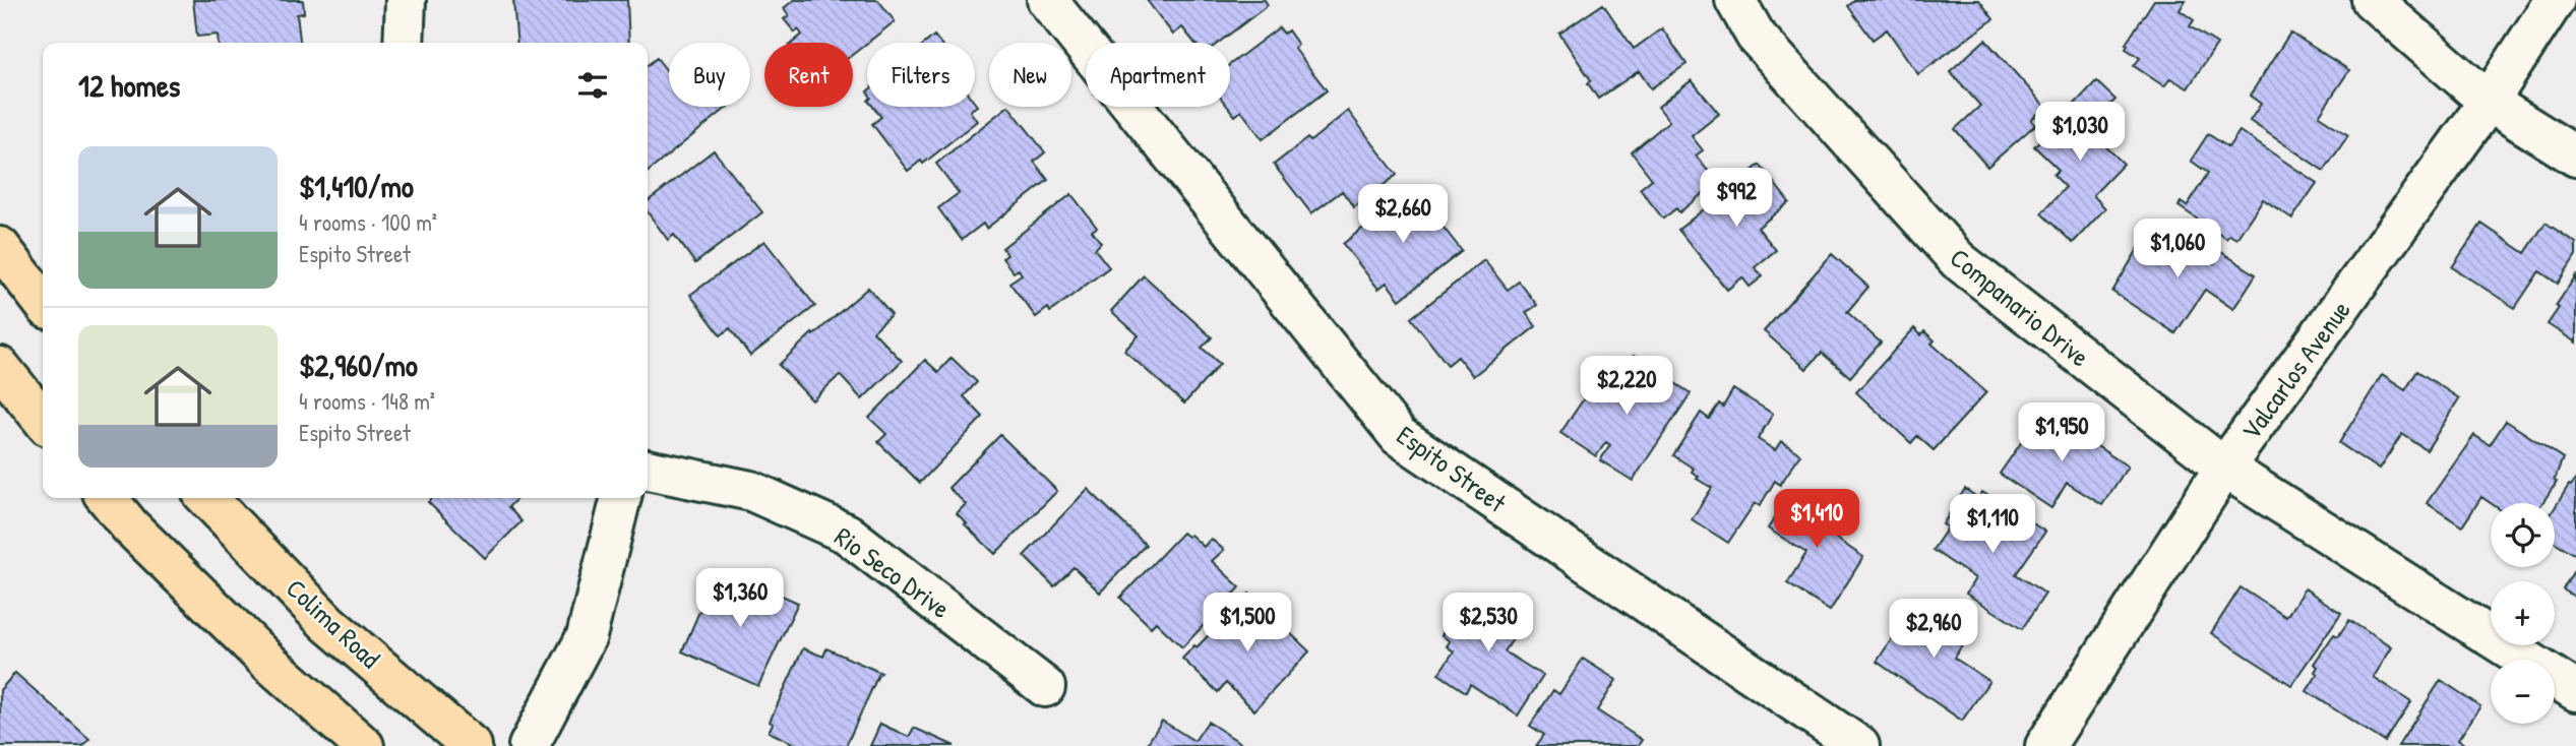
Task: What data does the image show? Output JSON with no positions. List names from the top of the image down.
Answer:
{
  "streets": {
    "main road": ["Colima Road"],
    "street": [
      "Companario Drive",
      "Valcarlos Avenue",
      "Espito Street",
      "Rio Seco Drive"
    ]
  },
  "crossings": [
    ["Companario Drive", "Valcarlos Avenue"]
  ],
  "page": {
    "chip": [
      "Buy",
      "Rent",
      "Filters",
      "New",
      "Apartment"
    ],
    "heading": "12 homes",
    "price": [
      "$1,030",
      "$992",
      "$2,660",
      "$1,060",
      "$2,220",
      "$1,950",
      "$1,410",
      "$1,110",
      "$1,360",
      "$1,500",
      "$2,530",
      "$2,960"
    ],
    "list": [
      {
        "name": "$1,410/mo",
        "note": "4 rooms · 100 m² · Espito Street"
      },
      {
        "name": "$2,960/mo",
        "note": "4 rooms · 148 m² · Espito Street"
      }
    ],
    "map_buttons": ["+", "−"]
  }
}
